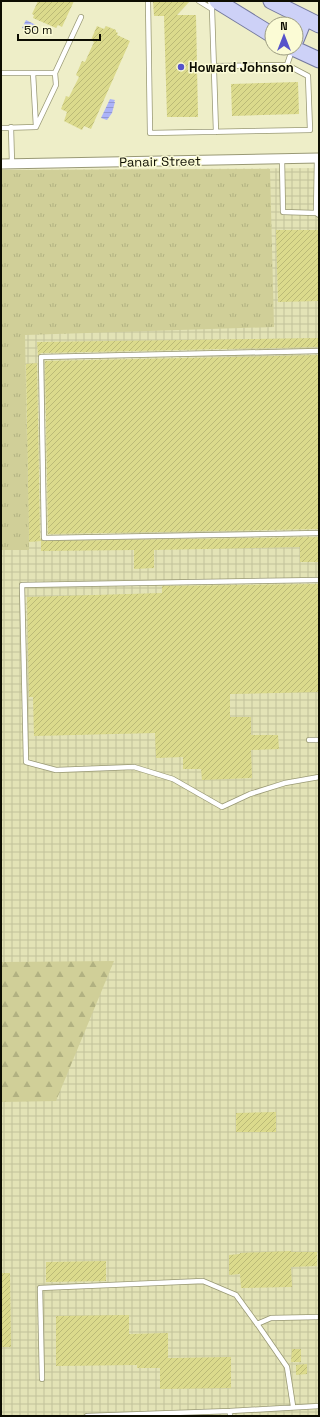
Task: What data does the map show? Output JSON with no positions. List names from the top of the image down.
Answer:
{
  "streets": {
    "street": ["Panair Street"]
  },
  "places": ["Howard Johnson"],
  "scale_bar": "50 m",
  "north": "top"
}
